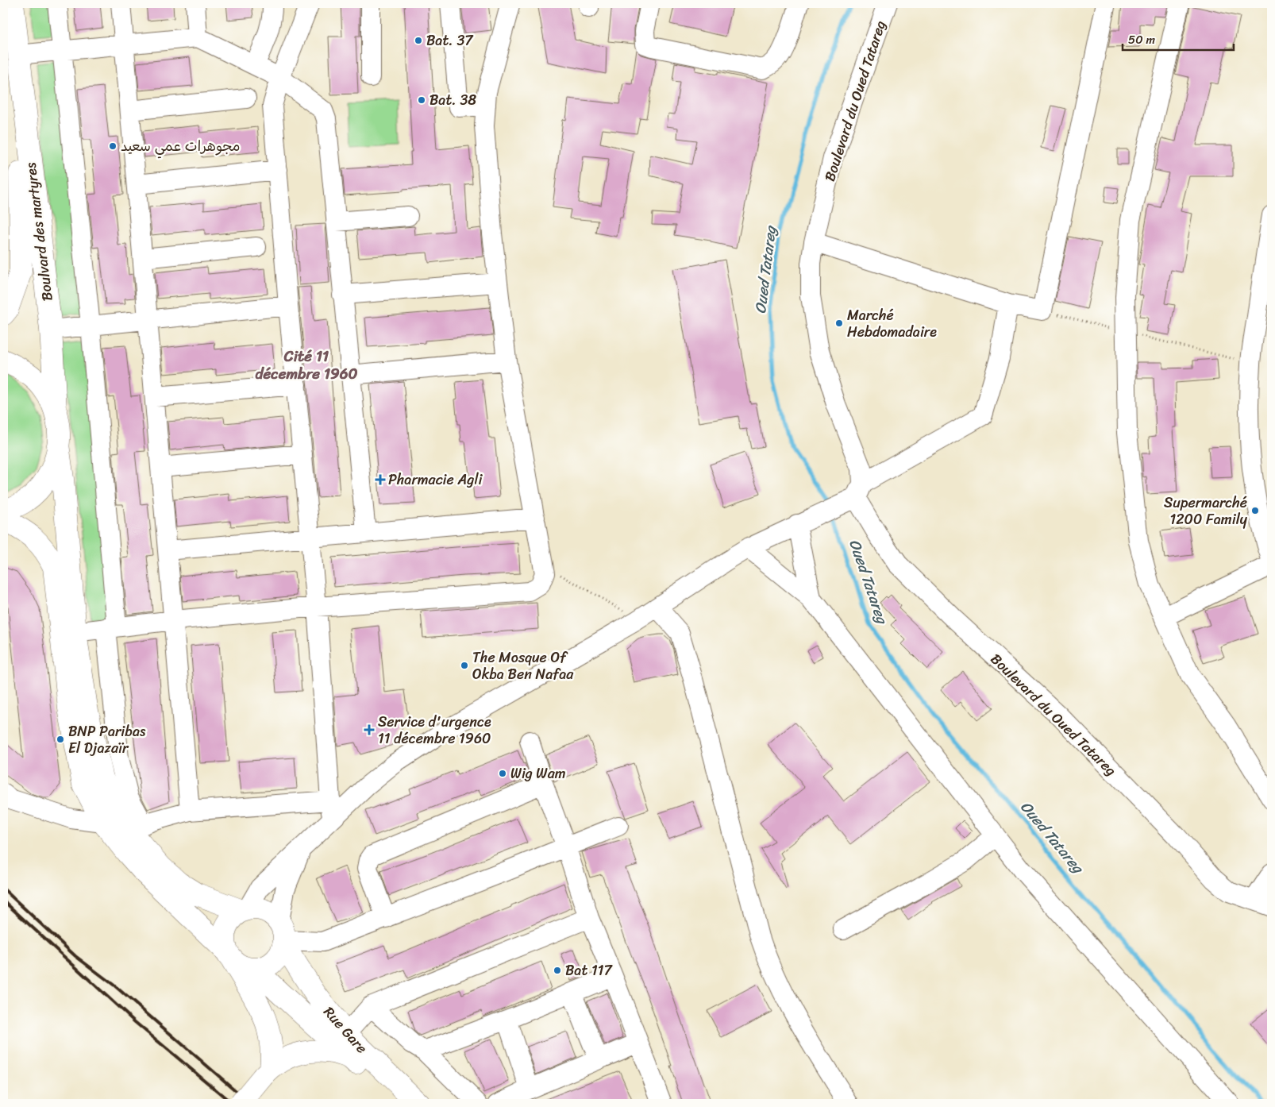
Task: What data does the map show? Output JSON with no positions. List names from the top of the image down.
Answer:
{
  "streets": {
    "main road": ["Boulvard des martyres", "Rue Gare"],
    "street": ["Boulevard du Oued Tatareg"]
  },
  "districts": ["Cité 11 décembre 1960"],
  "water": ["Oued Tatareg"],
  "places": {
    "other": [
      "Bat. 37",
      "Bat. 38",
      "مجوهرات عمي سعيد",
      "Marché Hebdomadaire",
      "Supermarché 1200 Family",
      "The Mosque Of Okba Ben Nafaa",
      "BNP Paribas El Djazaïr",
      "Wig Wam",
      "Bat 117"
    ],
    "health": ["Pharmacie Agli", "Service d'urgence 11 décembre 1960"]
  },
  "scale_bar": "50 m"
}
